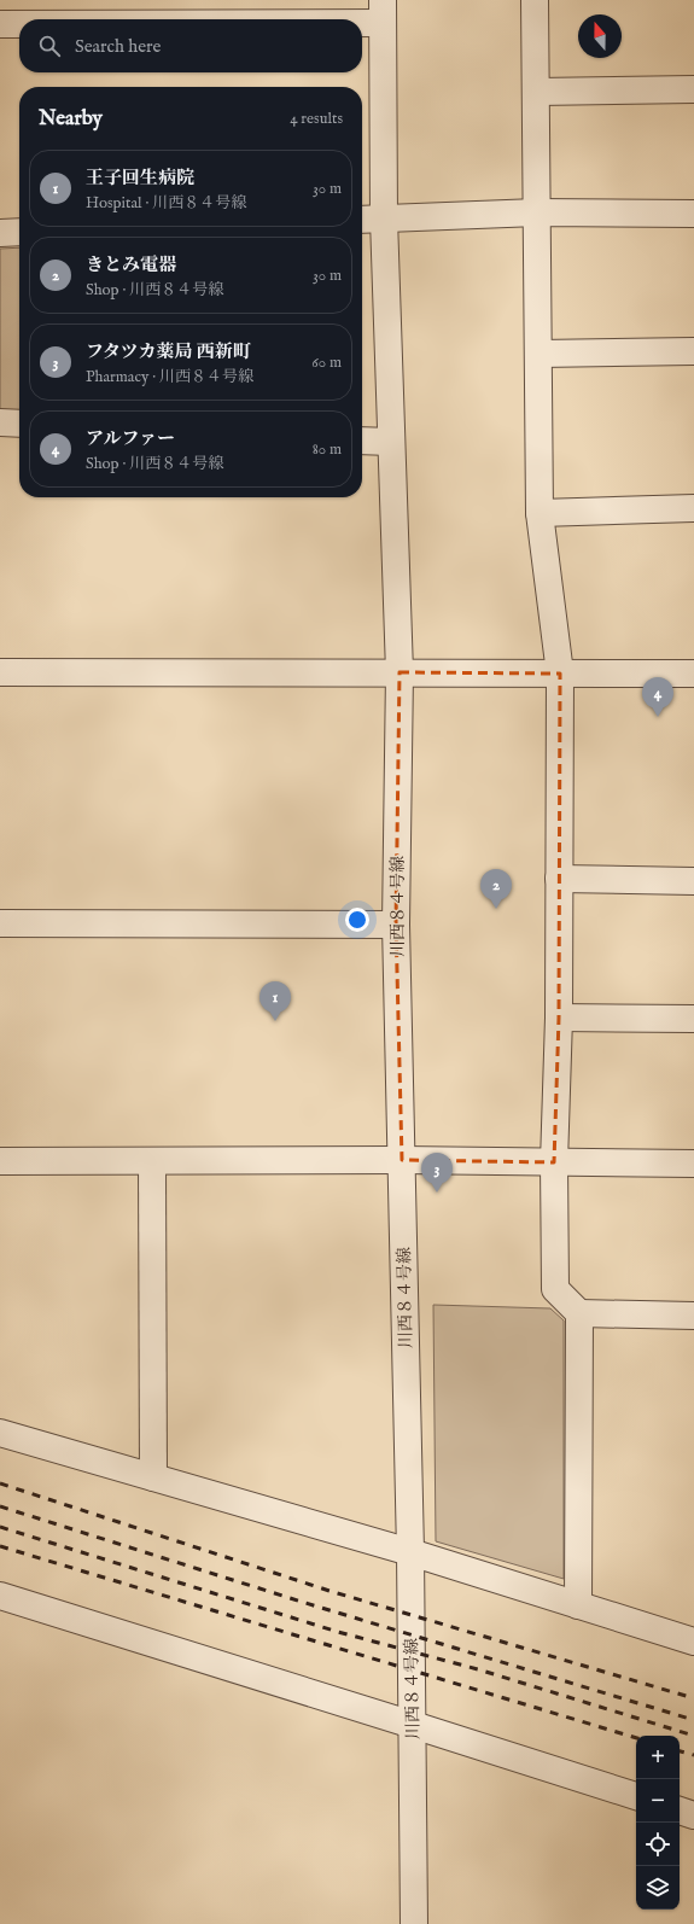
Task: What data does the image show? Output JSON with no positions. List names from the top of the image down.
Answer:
{
  "streets": {
    "street": ["川西８４号線"]
  },
  "north": "top",
  "page": {
    "search": "Search here",
    "heading": ["Nearby", "4 results"],
    "list": [
      {
        "mark": "1",
        "name": "王子回生病院",
        "note": "Hospital · 川西８４号線",
        "value": "30 m"
      },
      {
        "mark": "2",
        "name": "きとみ電器",
        "note": "Shop · 川西８４号線",
        "value": "30 m"
      },
      {
        "mark": "3",
        "name": "フタツカ薬局 西新町",
        "note": "Pharmacy · 川西８４号線",
        "value": "60 m"
      },
      {
        "mark": "4",
        "name": "アルファー",
        "note": "Shop · 川西８４号線",
        "value": "80 m"
      }
    ],
    "pins": [
      "4",
      "2",
      "1",
      "3"
    ],
    "map_buttons": ["+", "−"]
  }
}
